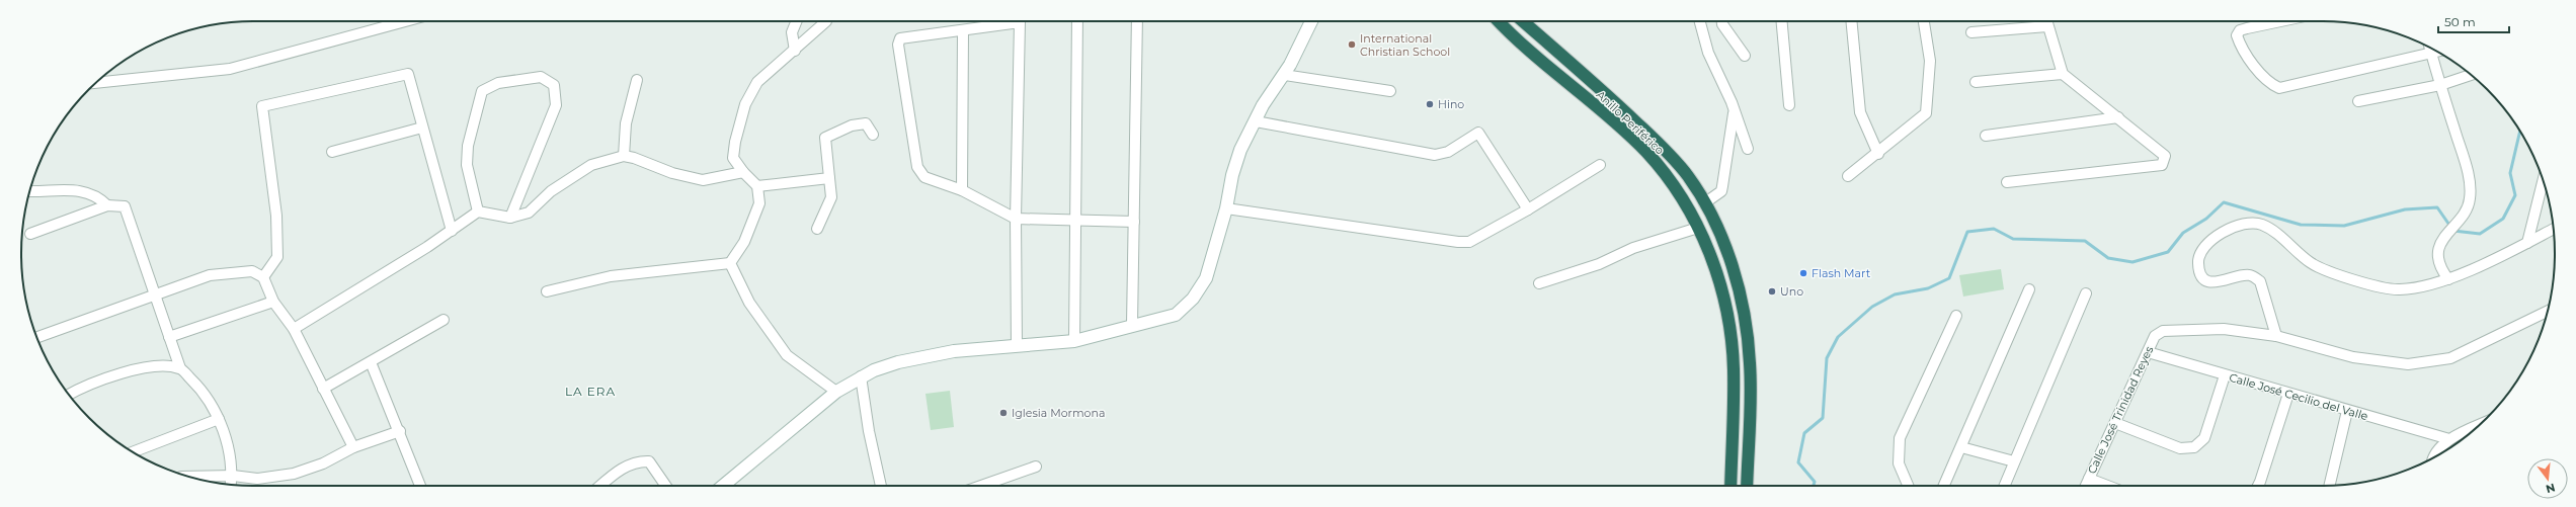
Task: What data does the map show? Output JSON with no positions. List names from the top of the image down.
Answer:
{
  "streets": {
    "highway": ["Anillo Periférico"],
    "street": ["Calle José Cecilio del Valle", "Calle José Trinidad Reyes"]
  },
  "crossings": [
    ["Calle José Cecilio del Valle", "Calle José Trinidad Reyes"]
  ],
  "districts": ["LA ERA"],
  "places": [
    "International Christian School",
    "Hino",
    "Flash Mart",
    "Uno",
    "Iglesia Mormona"
  ],
  "scale_bar": "50 m",
  "north": "bottom"
}
